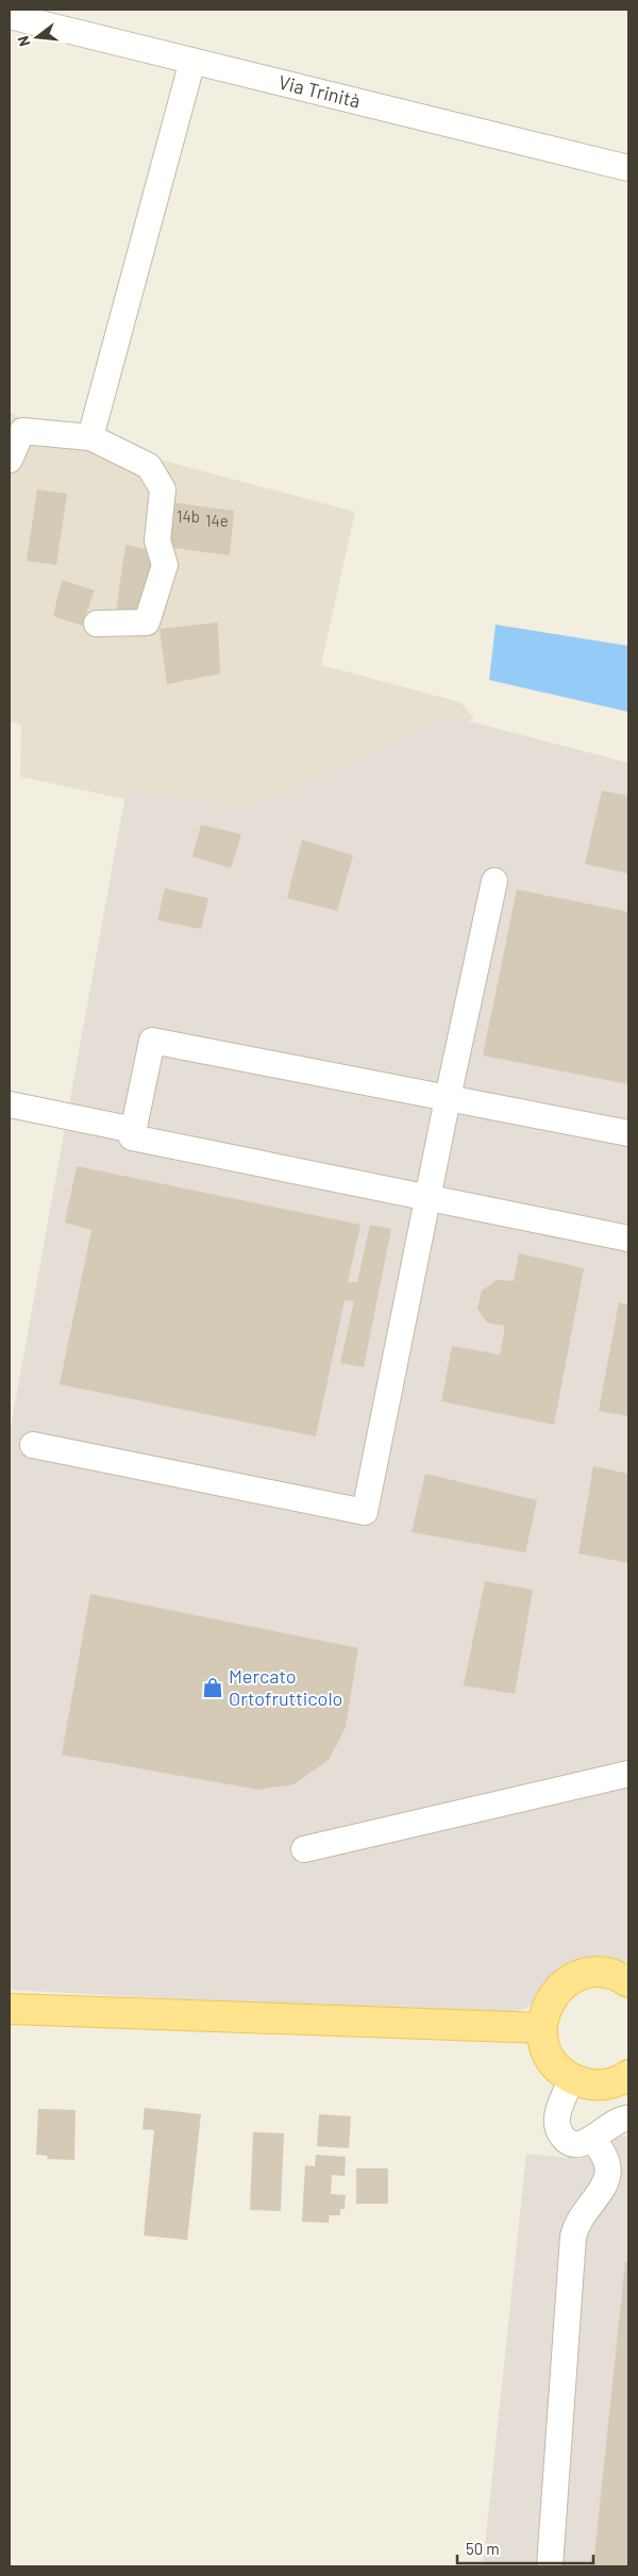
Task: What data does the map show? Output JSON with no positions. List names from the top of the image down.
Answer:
{
  "streets": {
    "street": ["Via Trinità"]
  },
  "places": {
    "shop": ["Mercato Ortofrutticolo"]
  },
  "house_numbers": ["14b", "14e"],
  "scale_bar": "50 m",
  "north": "left"
}
